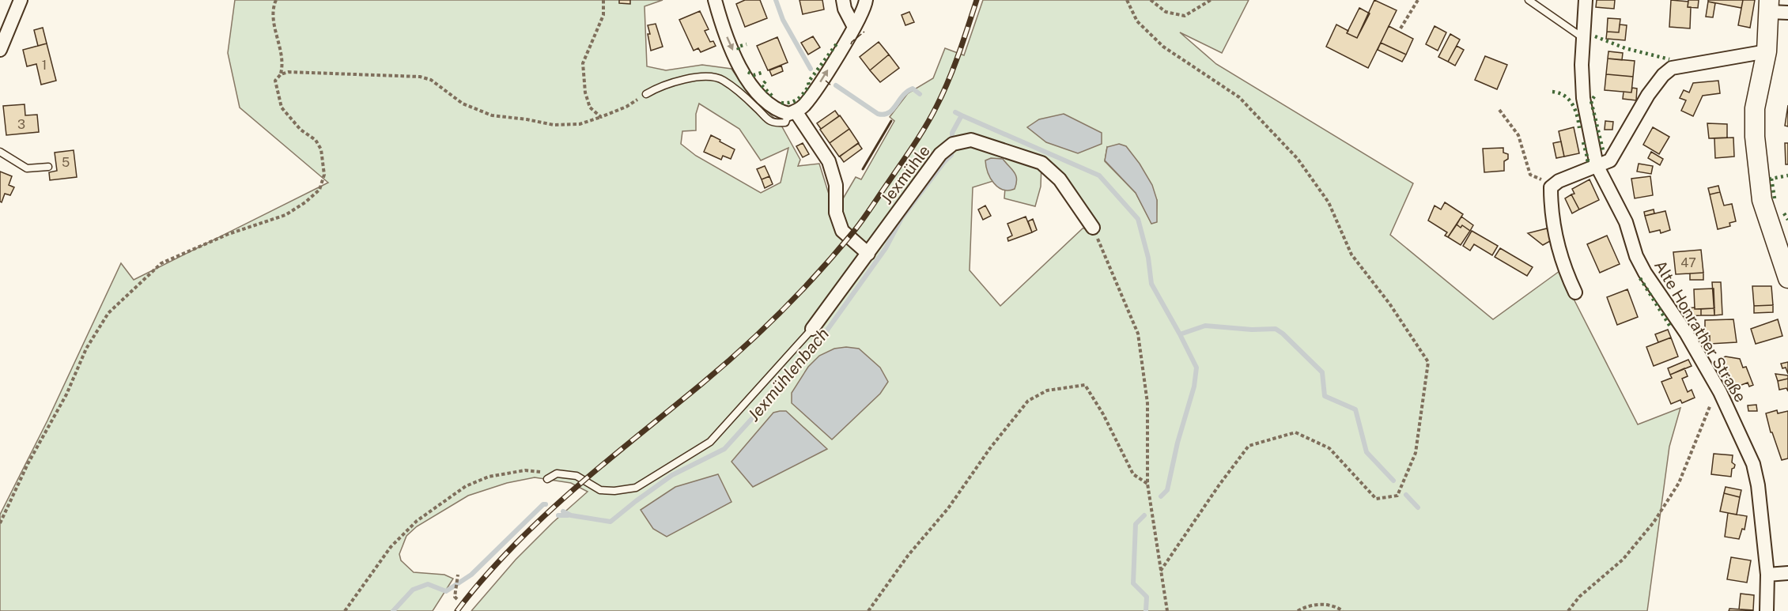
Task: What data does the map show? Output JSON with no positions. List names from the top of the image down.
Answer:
{
  "streets": {
    "street": ["Jexmühle", "Alte Honrather Straße"]
  },
  "water": ["Jexmühlenbach"],
  "house_numbers": [
    "1",
    "3",
    "5",
    "47"
  ]
}
